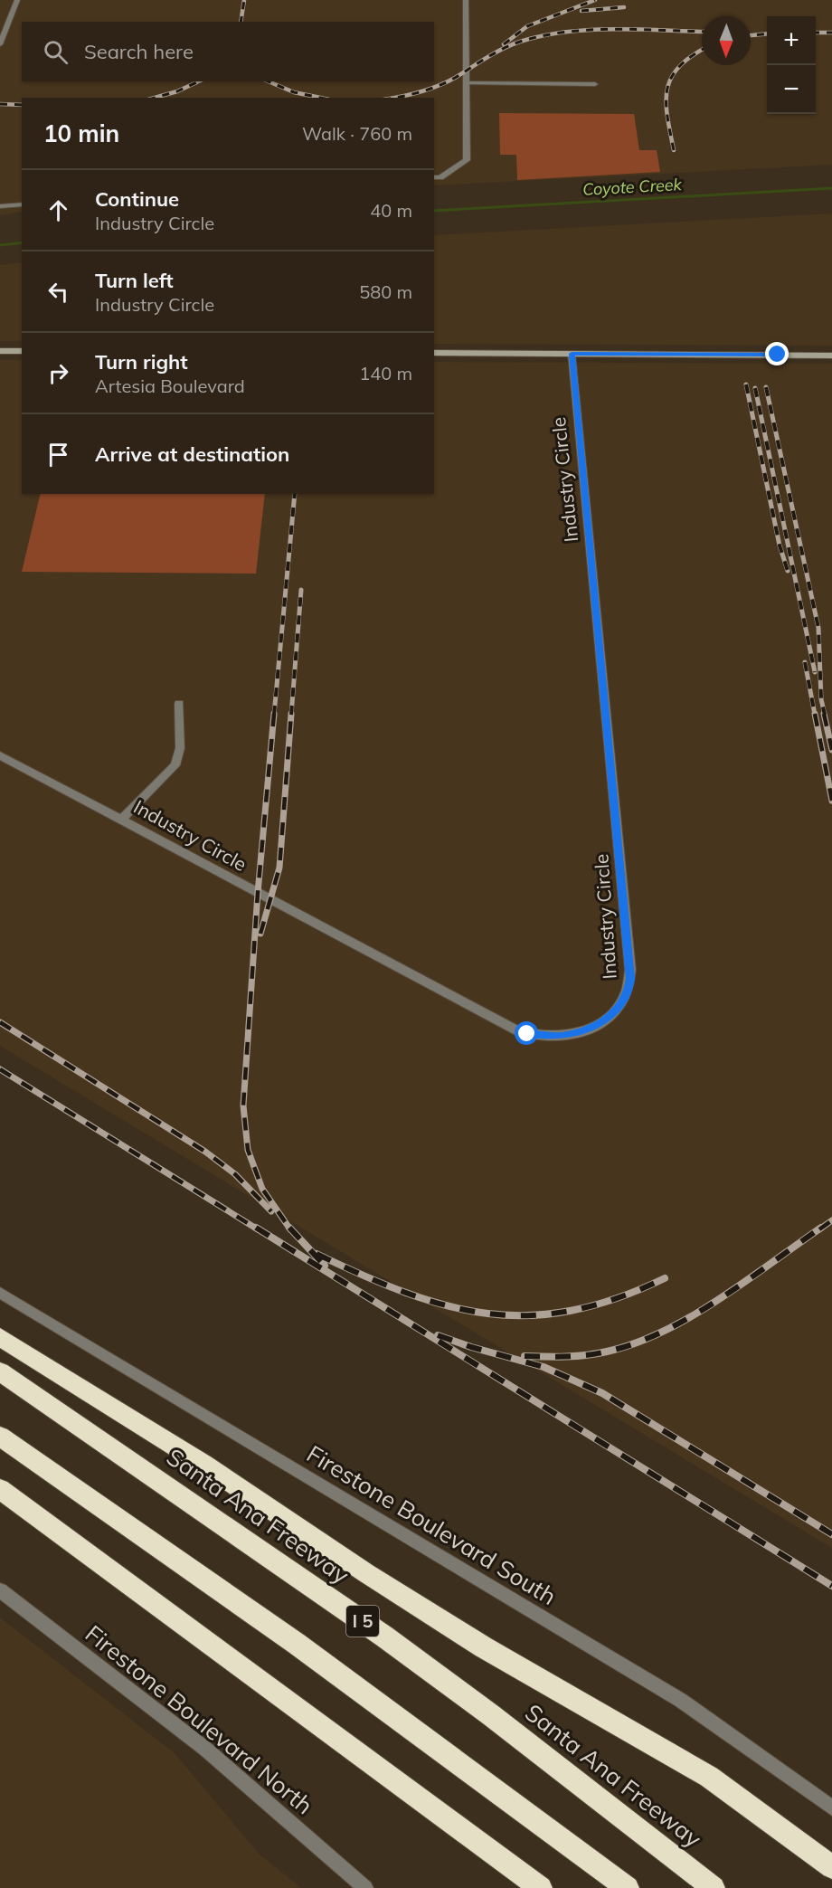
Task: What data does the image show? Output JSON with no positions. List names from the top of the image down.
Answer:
{
  "streets": {
    "highway": ["Santa Ana Freeway", "I 5"],
    "street": ["Industry Circle", "Firestone Boulevard South", "Firestone Boulevard North"]
  },
  "water": ["Coyote Creek"],
  "north": "bottom",
  "page": {
    "map_buttons": ["+", "−"],
    "search": "Search here",
    "heading": ["10 min", "Walk · 760 m"],
    "list": [
      ["Continue", "Industry Circle", "40 m"],
      ["Turn left", "Industry Circle", "580 m"],
      ["Turn right", "Artesia Boulevard", "140 m"],
      "Arrive at destination"
    ]
  }
}
